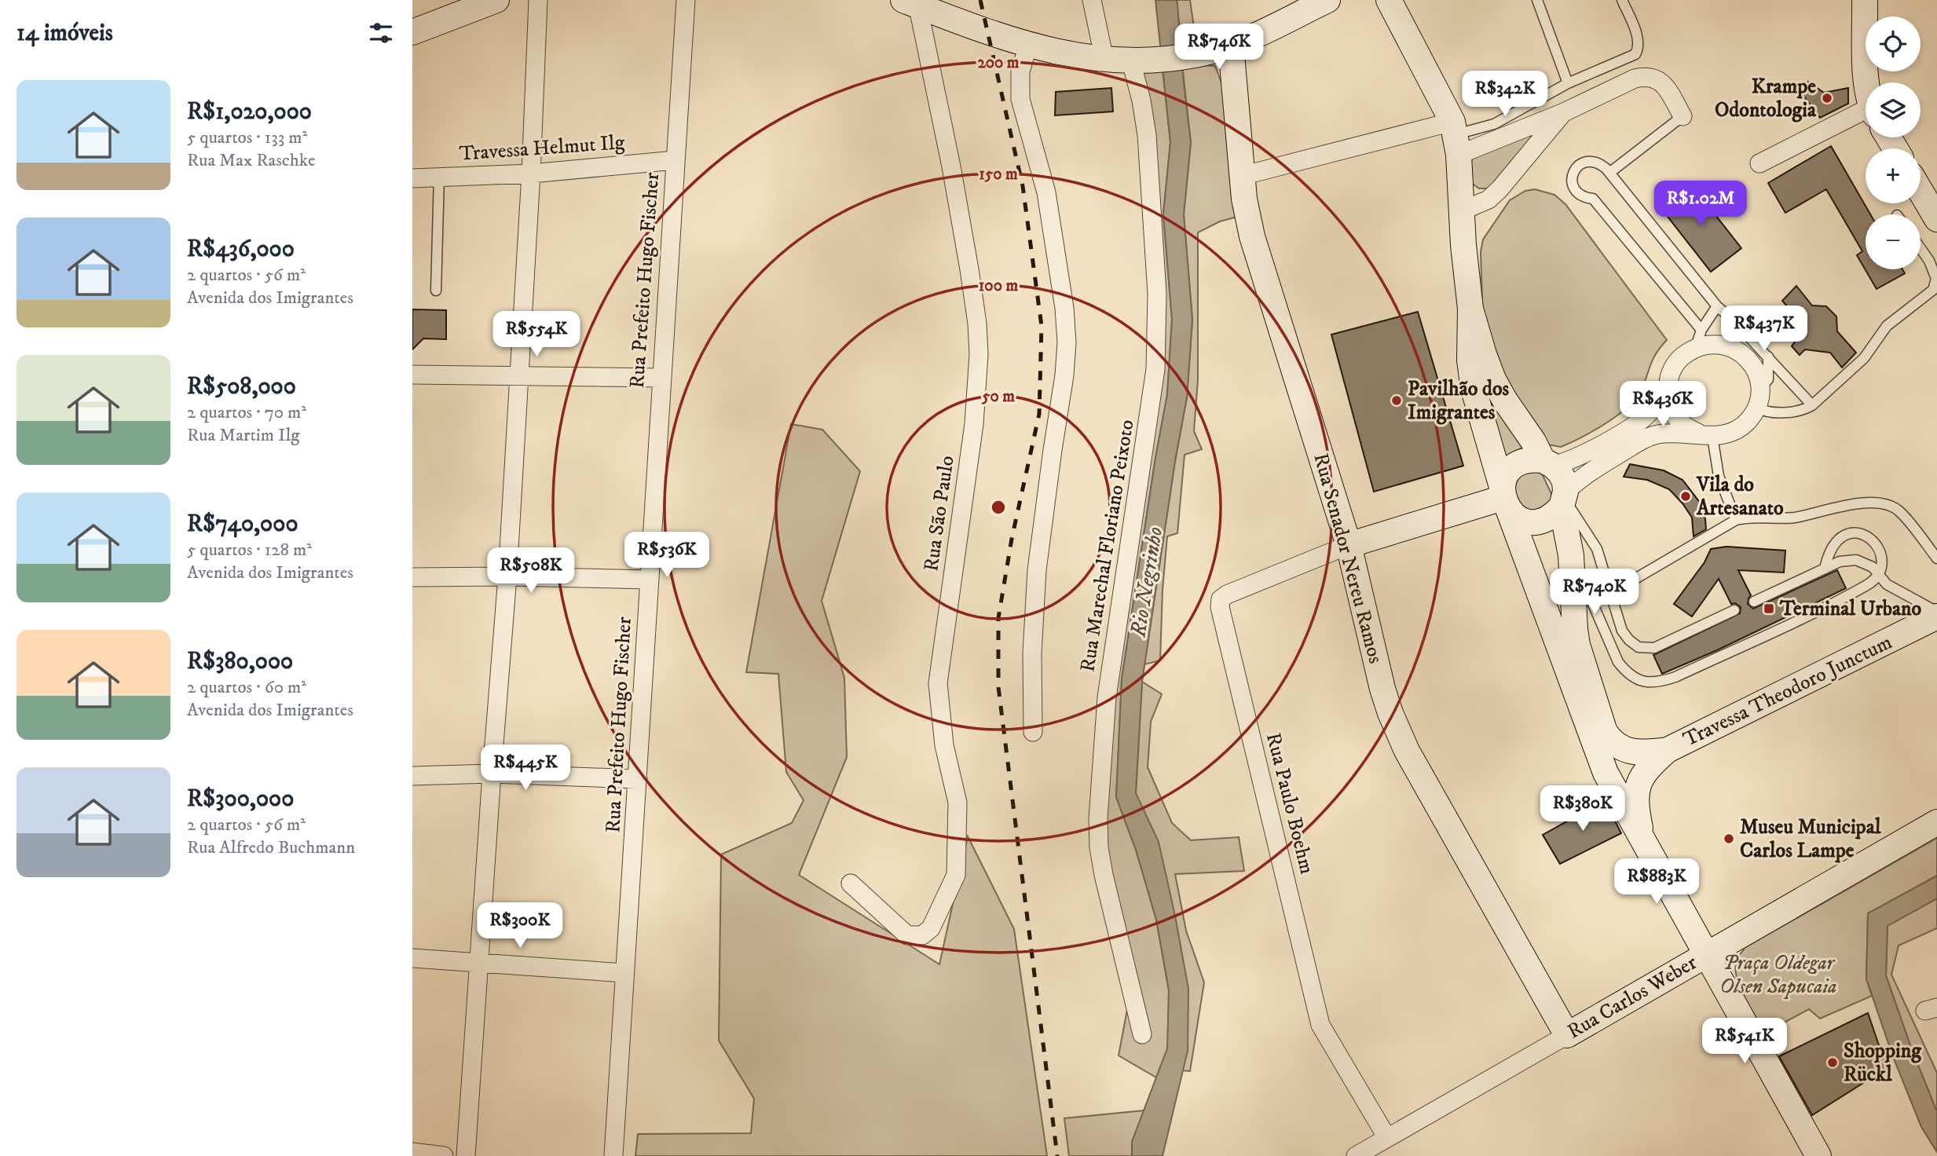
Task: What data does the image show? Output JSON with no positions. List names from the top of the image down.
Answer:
{
  "streets": {
    "main road": ["Rua Senador Nereu Ramos", "Travessa Theodoro Junctum", "Rua Carlos Weber"],
    "street": [
      "Travessa Helmut Ilg",
      "Rua Prefeito Hugo Fischer",
      "Rua São Paulo",
      "Rua Marechal Floriano Peixoto",
      "Rua Paulo Boehm"
    ]
  },
  "crossings": [
    ["Travessa Helmut Ilg", "Rua Prefeito Hugo Fischer"],
    ["Rua Senador Nereu Ramos", "Rua Paulo Boehm"],
    ["Rua Senador Nereu Ramos", "Rua Carlos Weber"],
    ["Rua Paulo Boehm", "Rua Carlos Weber"]
  ],
  "water": ["Rio Negrinho"],
  "parks": ["Praça Oldegar Olsen Sapucaia"],
  "places": {
    "other": [
      "Krampe Odontologia",
      "Pavilhão dos Imigrantes",
      "Vila do Artesanato",
      "Museu Municipal Carlos Lampe",
      "Shopping Rückl"
    ],
    "transit": ["Terminal Urbano"]
  },
  "page": {
    "heading": "14 imóveis",
    "map_buttons": ["+", "−"],
    "price": [
      "R$746K",
      "R$342K",
      "R$1.02M",
      "R$437K",
      "R$554K",
      "R$436K",
      "R$536K",
      "R$508K",
      "R$740K",
      "R$445K",
      "R$380K",
      "R$883K",
      "R$300K",
      "R$541K"
    ],
    "list": [
      {
        "name": "R$1,020,000",
        "note": "5 quartos · 133 m² · Rua Max Raschke"
      },
      {
        "name": "R$436,000",
        "note": "2 quartos · 56 m² · Avenida dos Imigrantes"
      },
      {
        "name": "R$508,000",
        "note": "2 quartos · 70 m² · Rua Martim Ilg"
      },
      {
        "name": "R$740,000",
        "note": "5 quartos · 128 m² · Avenida dos Imigrantes"
      },
      {
        "name": "R$380,000",
        "note": "2 quartos · 60 m² · Avenida dos Imigrantes"
      },
      {
        "name": "R$300,000",
        "note": "2 quartos · 56 m² · Rua Alfredo Buchmann"
      }
    ]
  },
  "rings": [
    "200 m",
    "150 m",
    "100 m",
    "50 m"
  ]
}
